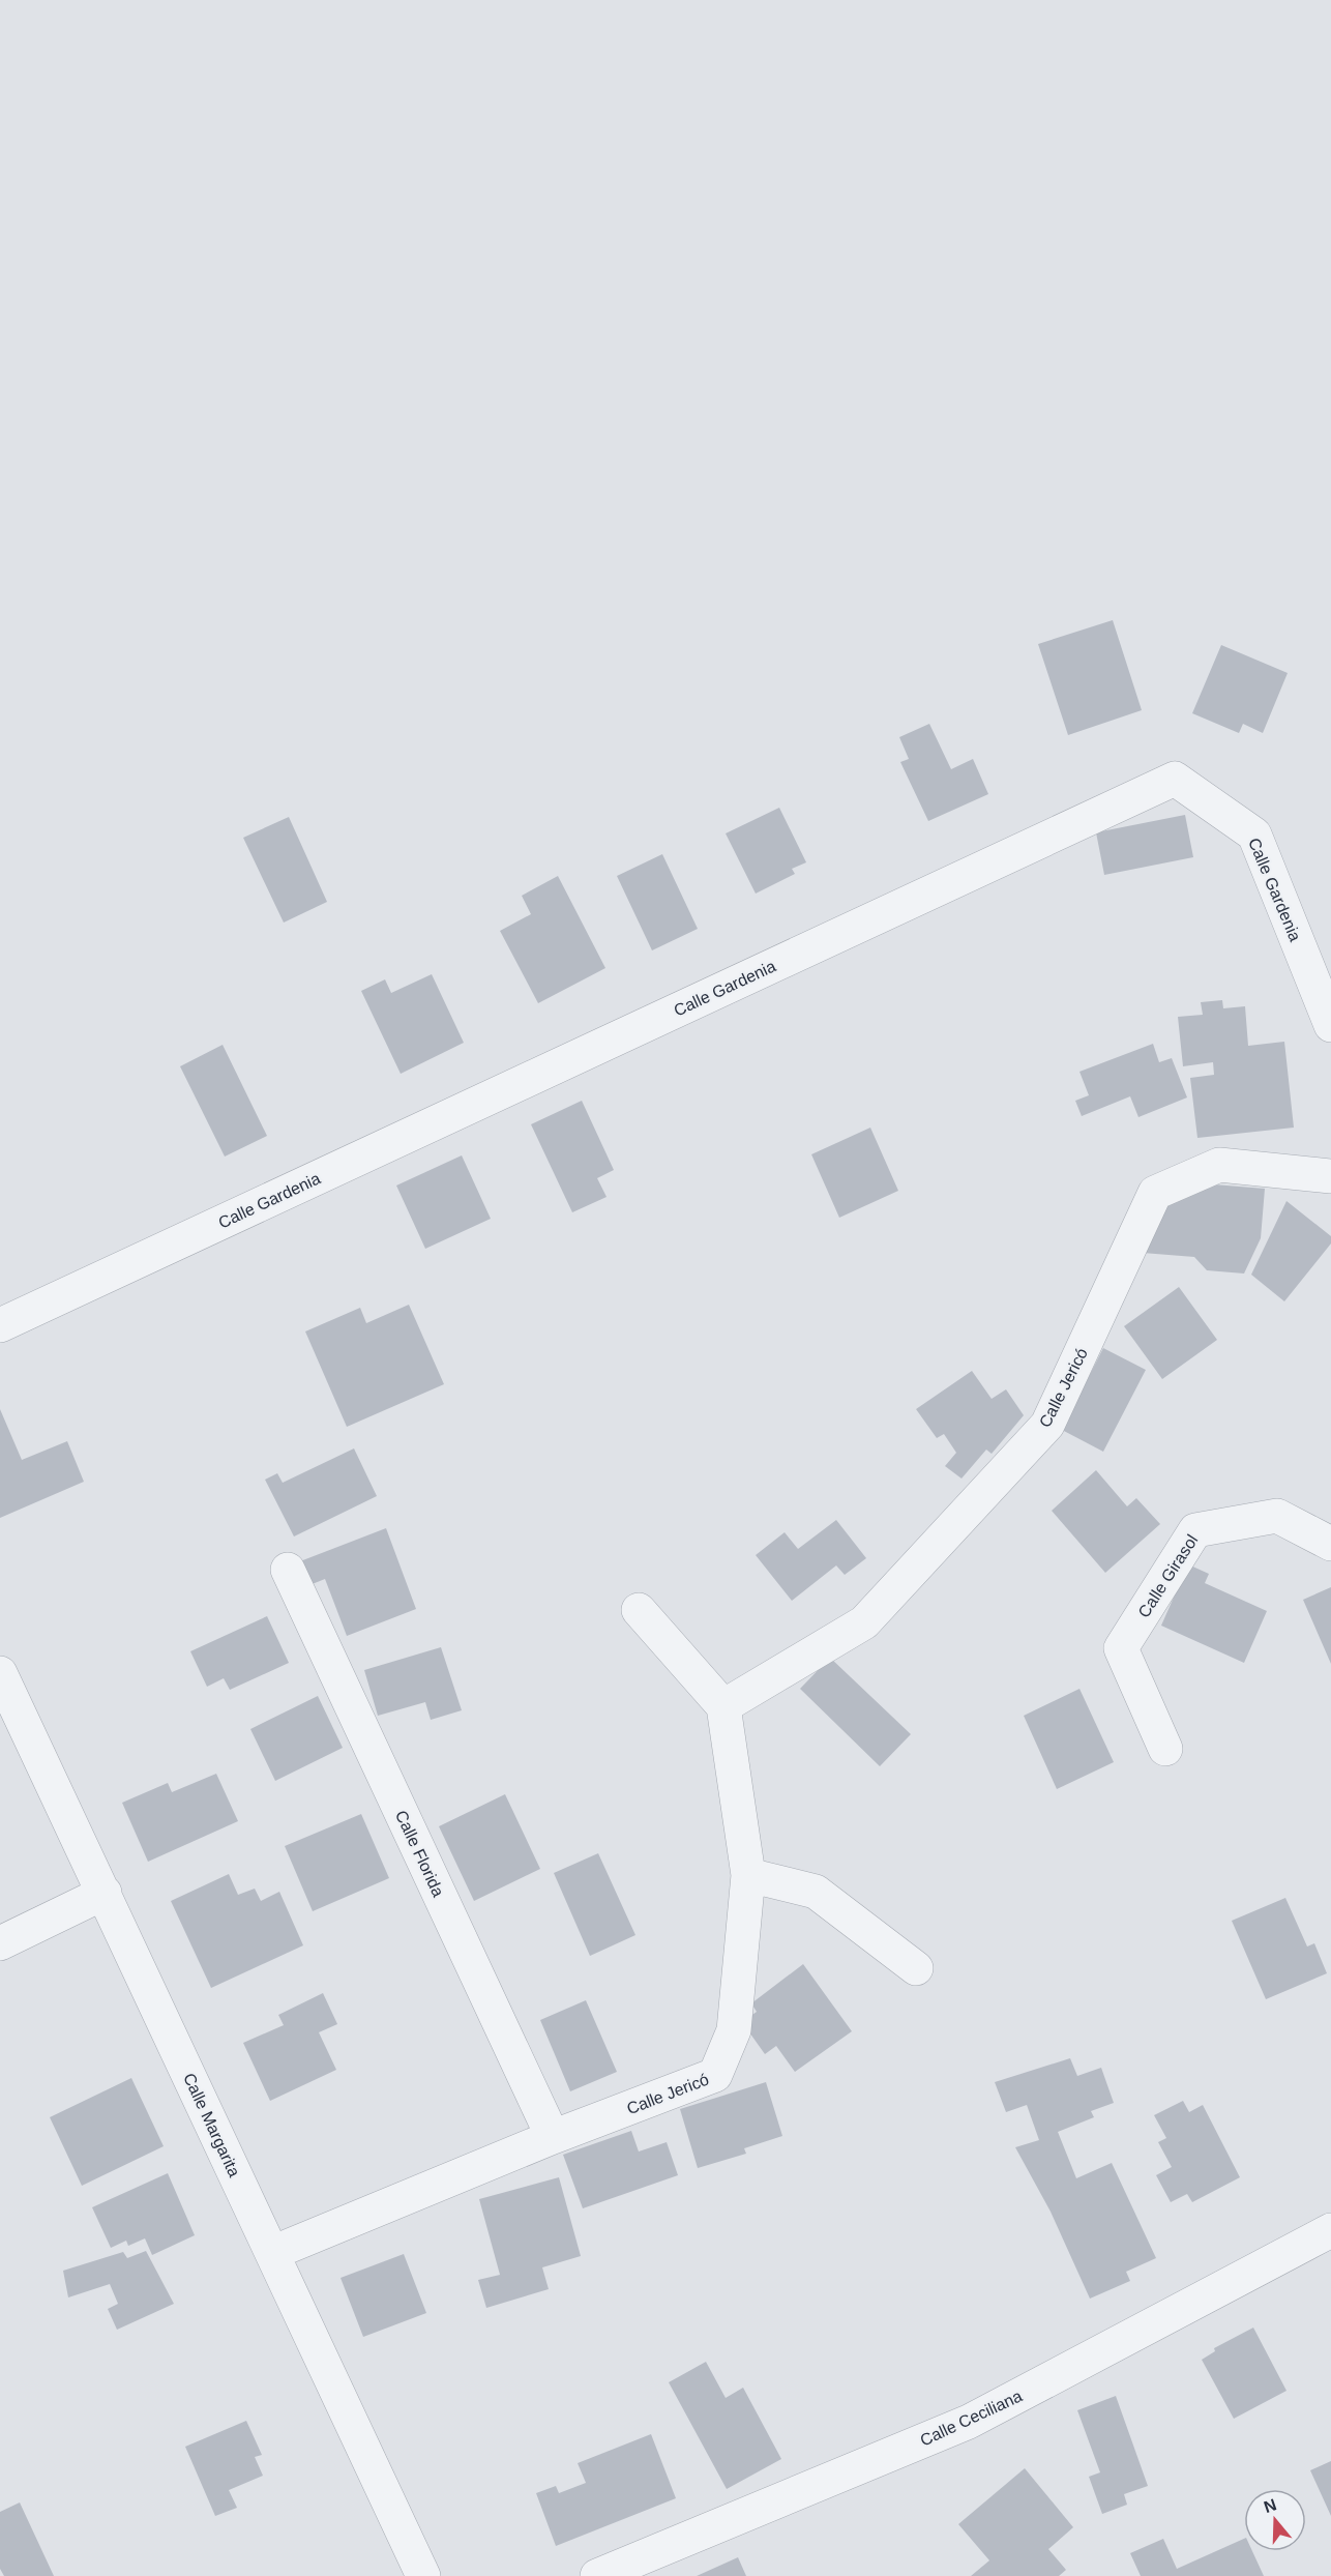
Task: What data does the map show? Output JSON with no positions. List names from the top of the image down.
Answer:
{
  "streets": {
    "street": [
      "Calle Gardenia",
      "Calle Jericó",
      "Calle Girasol",
      "Calle Florida",
      "Calle Margarita",
      "Calle Ceciliana"
    ]
  },
  "crossings": [
    ["Calle Jericó", "Calle Florida"],
    ["Calle Jericó", "Calle Margarita"]
  ],
  "north": "top"
}
